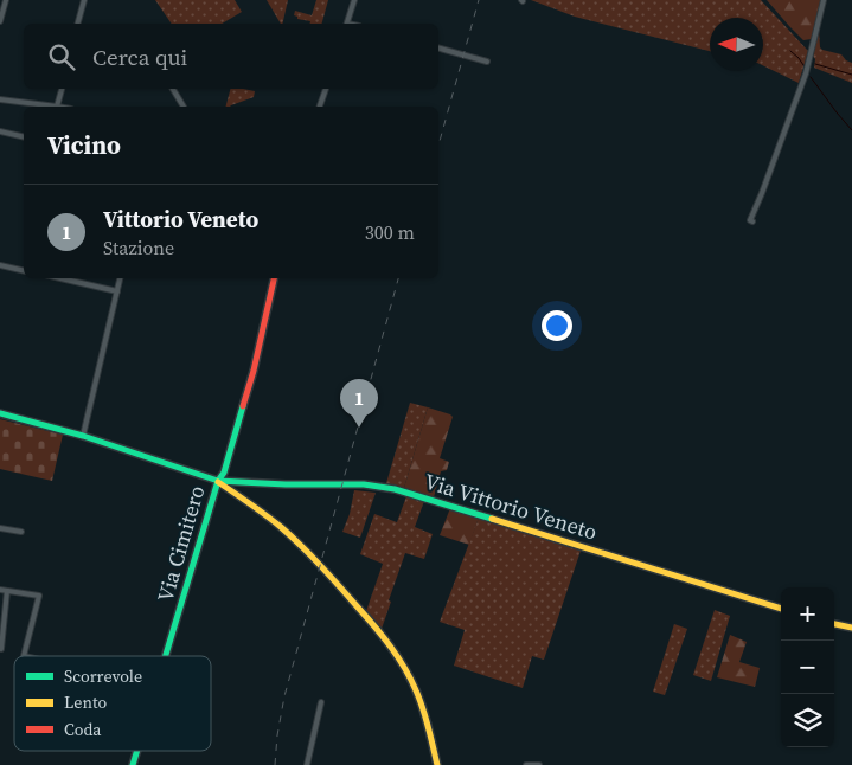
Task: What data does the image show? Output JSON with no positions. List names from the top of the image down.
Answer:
{
  "streets": {
    "street": ["Via Vittorio Veneto", "Via Cimitero"]
  },
  "crossings": [
    ["Via Vittorio Veneto", "Via Cimitero"]
  ],
  "legend": ["Scorrevole", "Lento", "Coda"],
  "north": "left",
  "page": {
    "search": "Cerca qui",
    "heading": "Vicino",
    "list": [
      {
        "mark": "1",
        "name": "Vittorio Veneto",
        "note": "Stazione",
        "value": "300 m"
      }
    ],
    "pins": "1",
    "map_buttons": ["+", "−"]
  }
}
